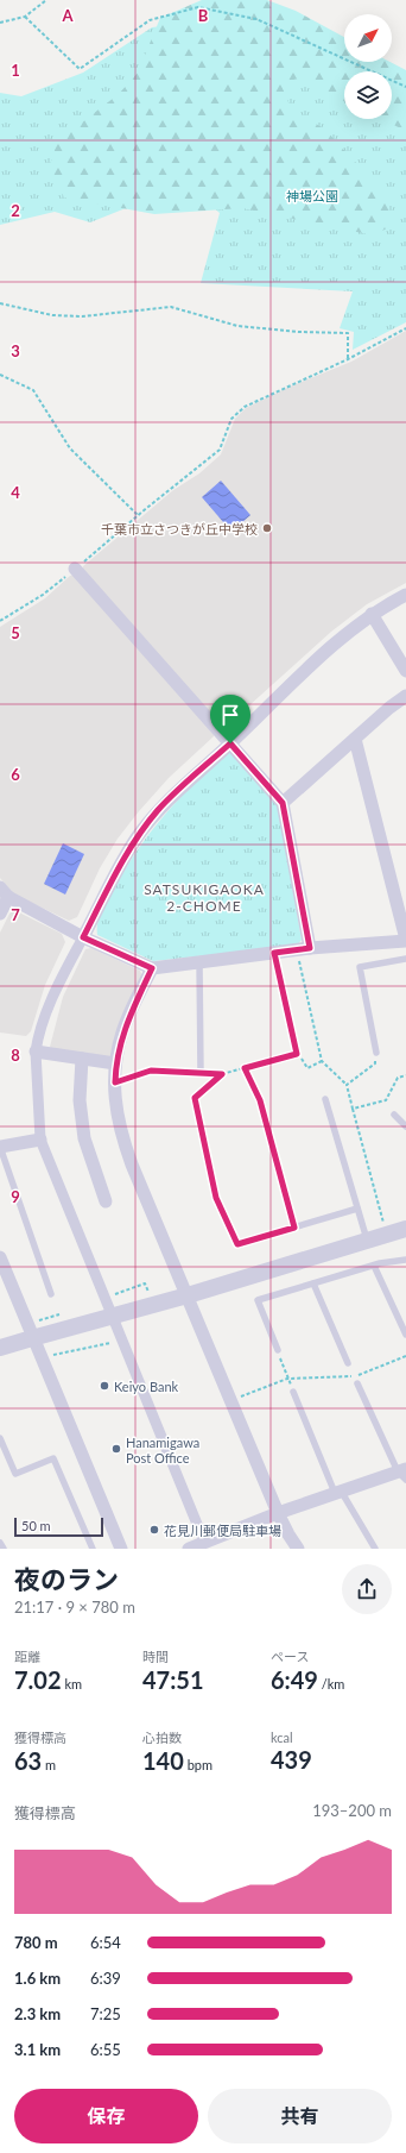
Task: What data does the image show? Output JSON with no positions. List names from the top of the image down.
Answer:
{
  "districts": ["SATSUKIGAOKA 2-CHOME"],
  "parks": ["神場公園"],
  "places": [
    "千葉市立さつきが丘中学校",
    "Keiyo Bank",
    "Hanamigawa Post Office",
    "花見川郵便局駐車場"
  ],
  "scale_bar": "50 m",
  "north": "top right",
  "page": {
    "scale": "50 m",
    "heading": ["夜のラン", "21:17 · 9 × 780 m"],
    "stats": [
      ["距離", "7.02 km"],
      ["時間", "47:51"],
      ["ペース", "6:49 /km"],
      ["獲得標高", "63 m"],
      ["心拍数", "140 bpm"],
      ["kcal", "439"]
    ],
    "chart": ["獲得標高", "193–200 m"],
    "list": [
      {
        "name": "780 m",
        "note": "6:54"
      },
      {
        "name": "1.6 km",
        "note": "6:39"
      },
      {
        "name": "2.3 km",
        "note": "7:25"
      },
      {
        "name": "3.1 km",
        "note": "6:55"
      }
    ],
    "buttons": ["保存", "共有"]
  },
  "grid": {
    "columns": ["A", "B"],
    "rows": [
      "1",
      "2",
      "3",
      "4",
      "5",
      "6",
      "7",
      "8",
      "9"
    ]
  }
}
